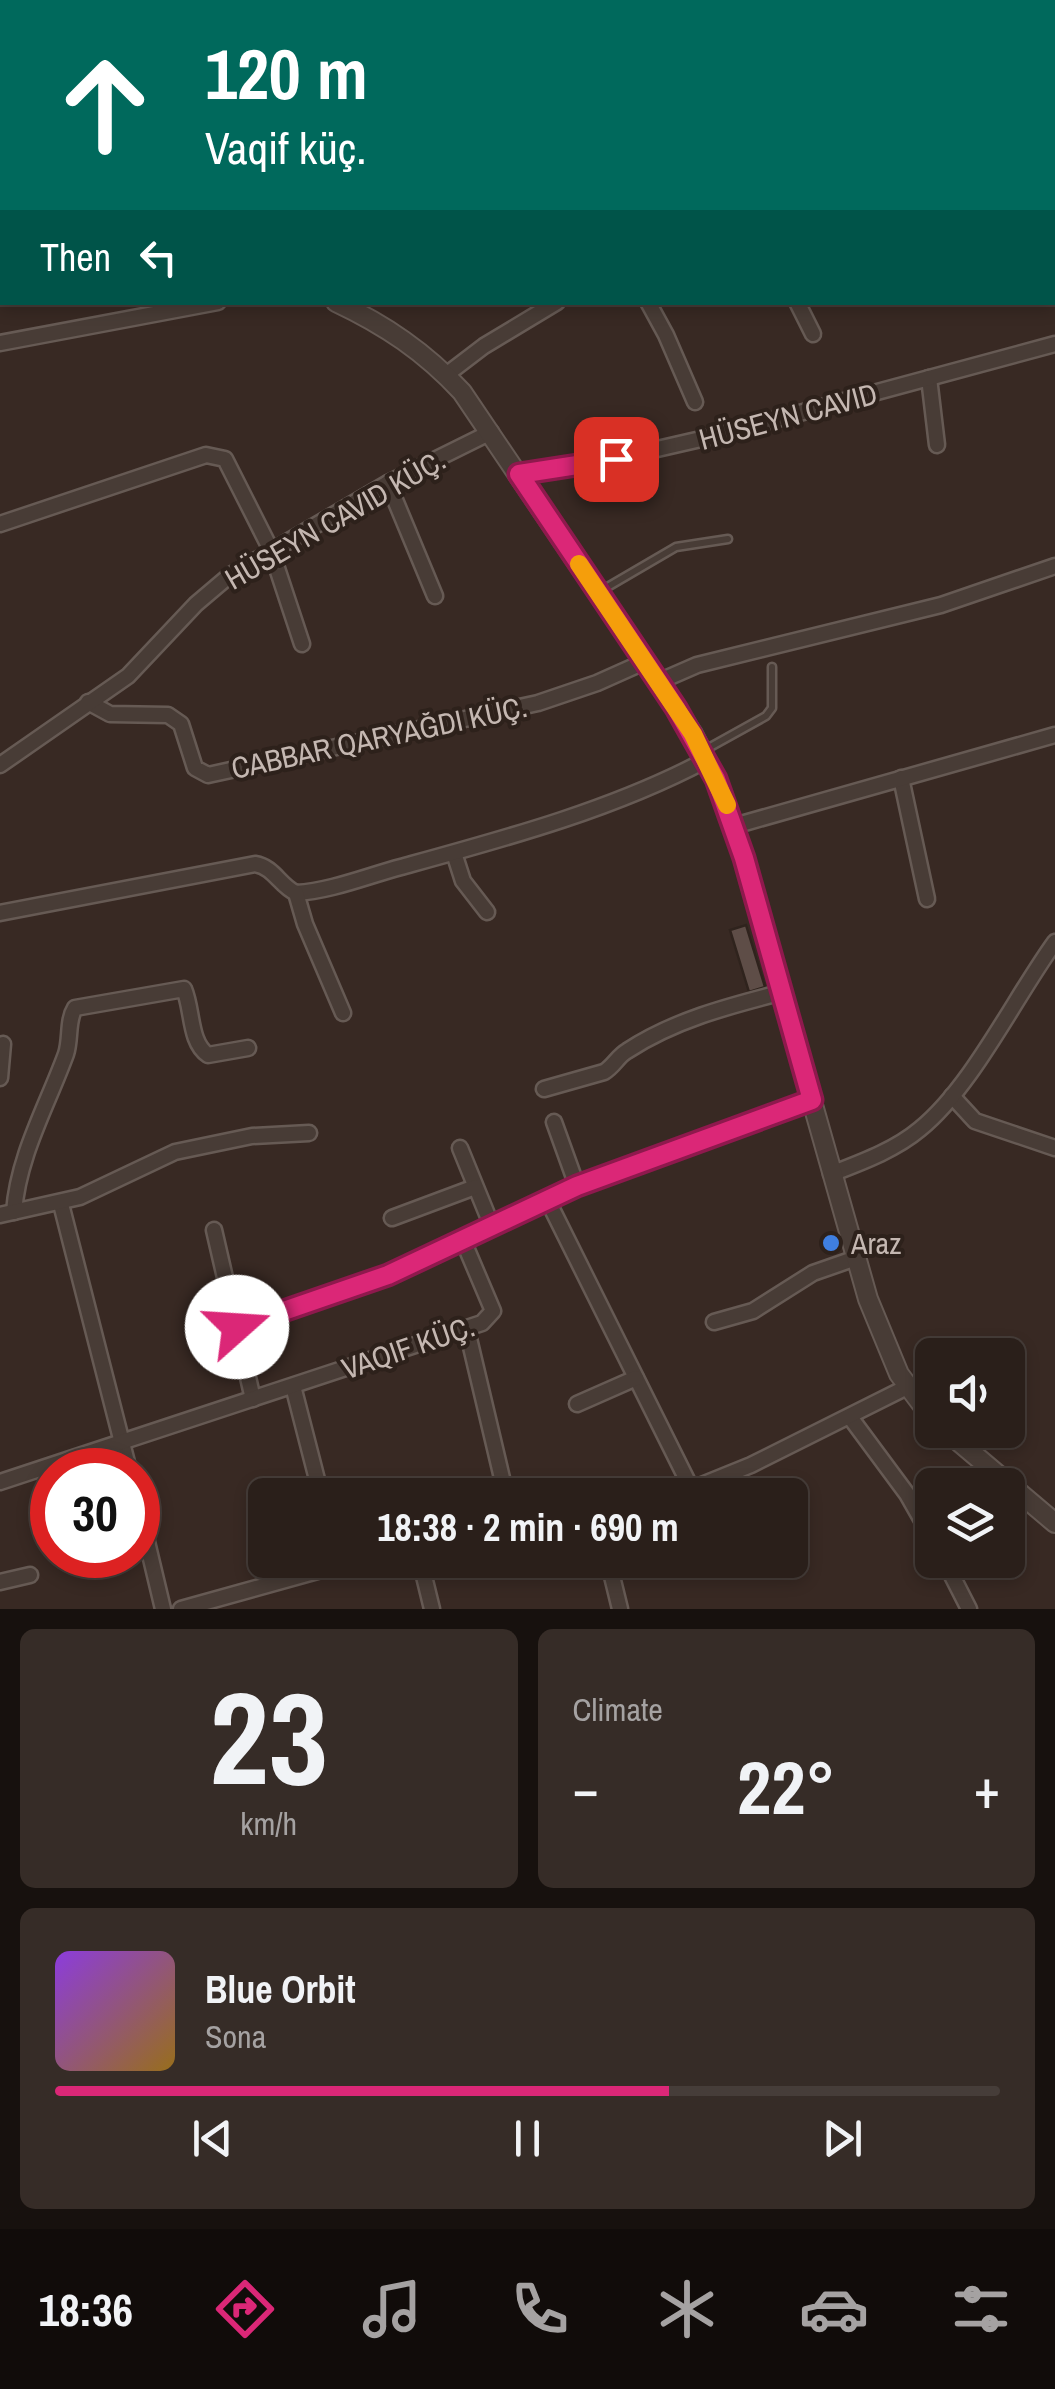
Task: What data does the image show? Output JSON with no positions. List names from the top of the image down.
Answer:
{
  "streets": {
    "street": ["HÜSEYN CAVID", "HÜSEYN CAVID KÜÇ.", "VAQIF KÜÇ."]
  },
  "places": ["Araz"],
  "page": {
    "turn": ["120 m", "Vaqif küç."],
    "then": "Then",
    "limit": "30",
    "trip": "18:38 · 2 min · 690 m",
    "tile": [
      ["23", "km/h"],
      "Climate"
    ],
    "heat": ["−", "22°", "+"],
    "song": ["Blue Orbit", "Sona"],
    "tabs": "18:36"
  }
}
